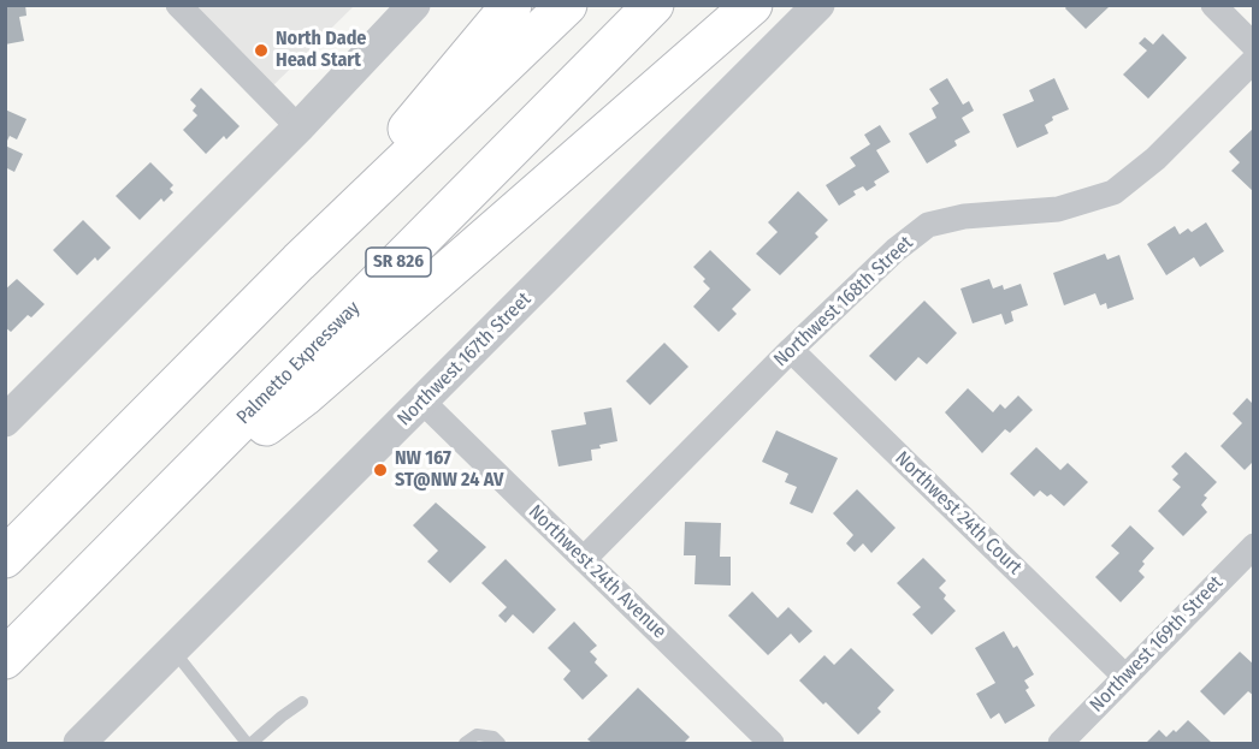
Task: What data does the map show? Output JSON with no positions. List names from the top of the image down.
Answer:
{
  "streets": {
    "highway": ["SR 826", "Palmetto Expressway"],
    "street": [
      "Northwest 168th Street",
      "Northwest 167th Street",
      "Northwest 24th Court",
      "Northwest 24th Avenue",
      "Northwest 169th Street"
    ]
  },
  "crossings": [
    ["Northwest 168th Street", "Northwest 24th Court"],
    ["Northwest 168th Street", "Northwest 24th Avenue"],
    ["Northwest 167th Street", "Northwest 24th Avenue"],
    ["Northwest 24th Court", "Northwest 169th Street"]
  ],
  "places": ["North Dade Head Start", "NW 167 ST@NW 24 AV"]
}
